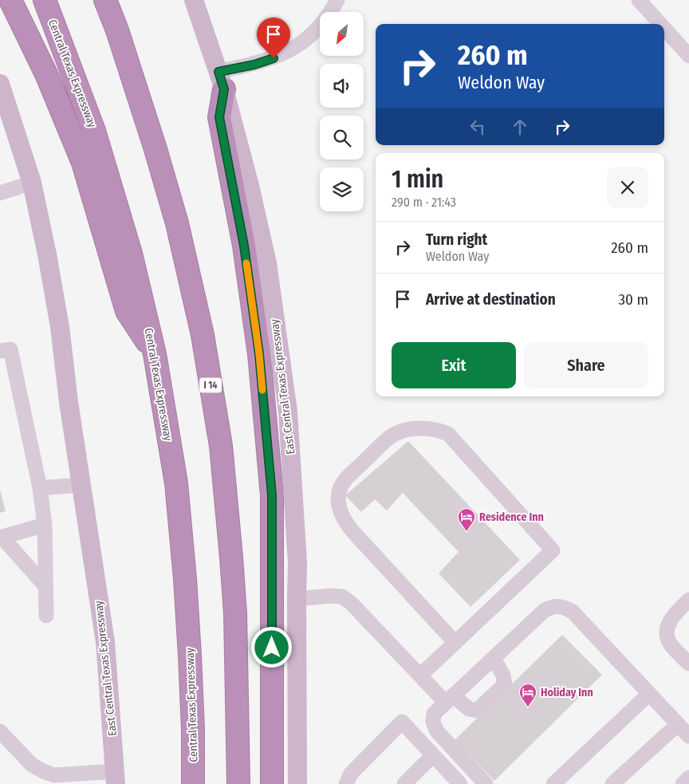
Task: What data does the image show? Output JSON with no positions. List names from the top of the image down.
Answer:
{
  "streets": {
    "highway": ["Central Texas Expressway", "I 14"],
    "main road": ["East Central Texas Expressway"]
  },
  "places": {
    "hotel": ["Residence Inn", "Holiday Inn"]
  },
  "north": "bottom left",
  "page": {
    "turn": ["260 m", "Weldon Way"],
    "heading": ["1 min", "290 m · 21:43"],
    "list": [
      {
        "name": "Turn right",
        "note": "Weldon Way",
        "value": "260 m"
      },
      {
        "name": "Arrive at destination",
        "value": "30 m"
      }
    ],
    "buttons": ["Exit", "Share"]
  }
}
